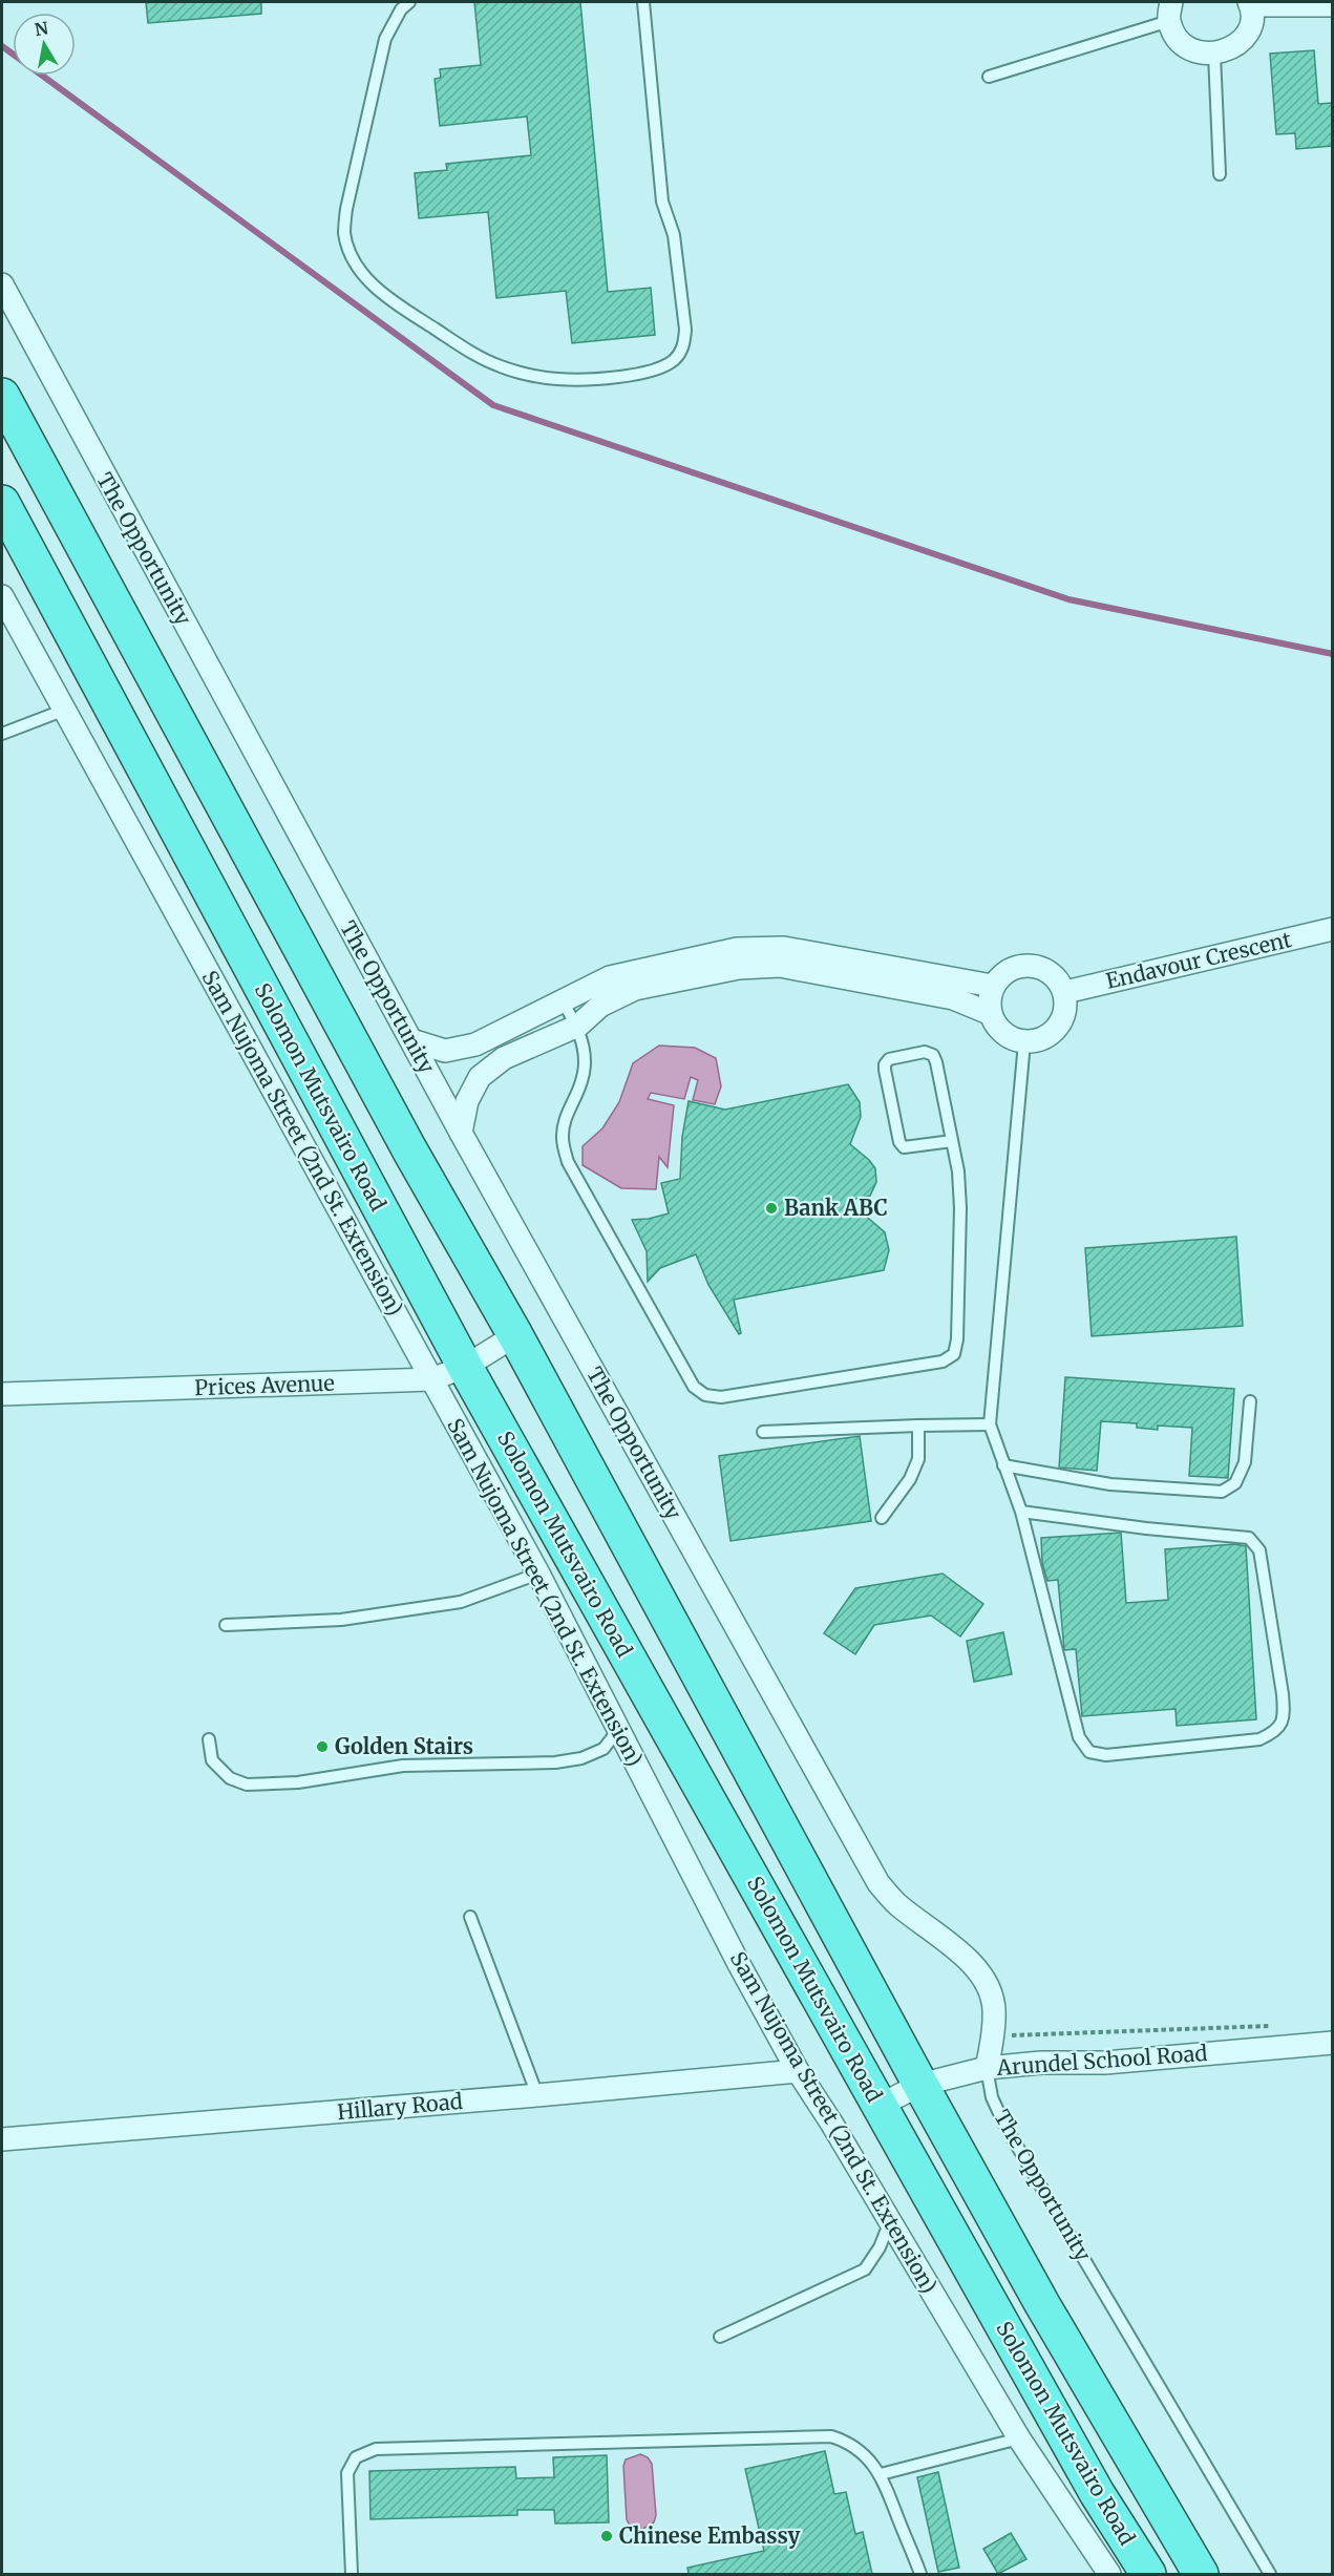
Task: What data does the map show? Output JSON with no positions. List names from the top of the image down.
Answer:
{
  "streets": {
    "highway": ["Solomon Mutsvairo Road"],
    "street": [
      "The Opportunity",
      "Endavour Crescent",
      "Sam Nujoma Street (2nd St. Extension)",
      "Prices Avenue",
      "Arundel School Road",
      "Hillary Road"
    ]
  },
  "crossings": [
    ["The Opportunity", "Arundel School Road"],
    ["Solomon Mutsvairo Road", "Prices Avenue"],
    ["Solomon Mutsvairo Road", "Arundel School Road"],
    ["Sam Nujoma Street (2nd St. Extension)", "Prices Avenue"],
    ["Sam Nujoma Street (2nd St. Extension)", "Hillary Road"]
  ],
  "places": ["Bank ABC", "Golden Stairs", "Chinese Embassy"],
  "north": "top"
}
